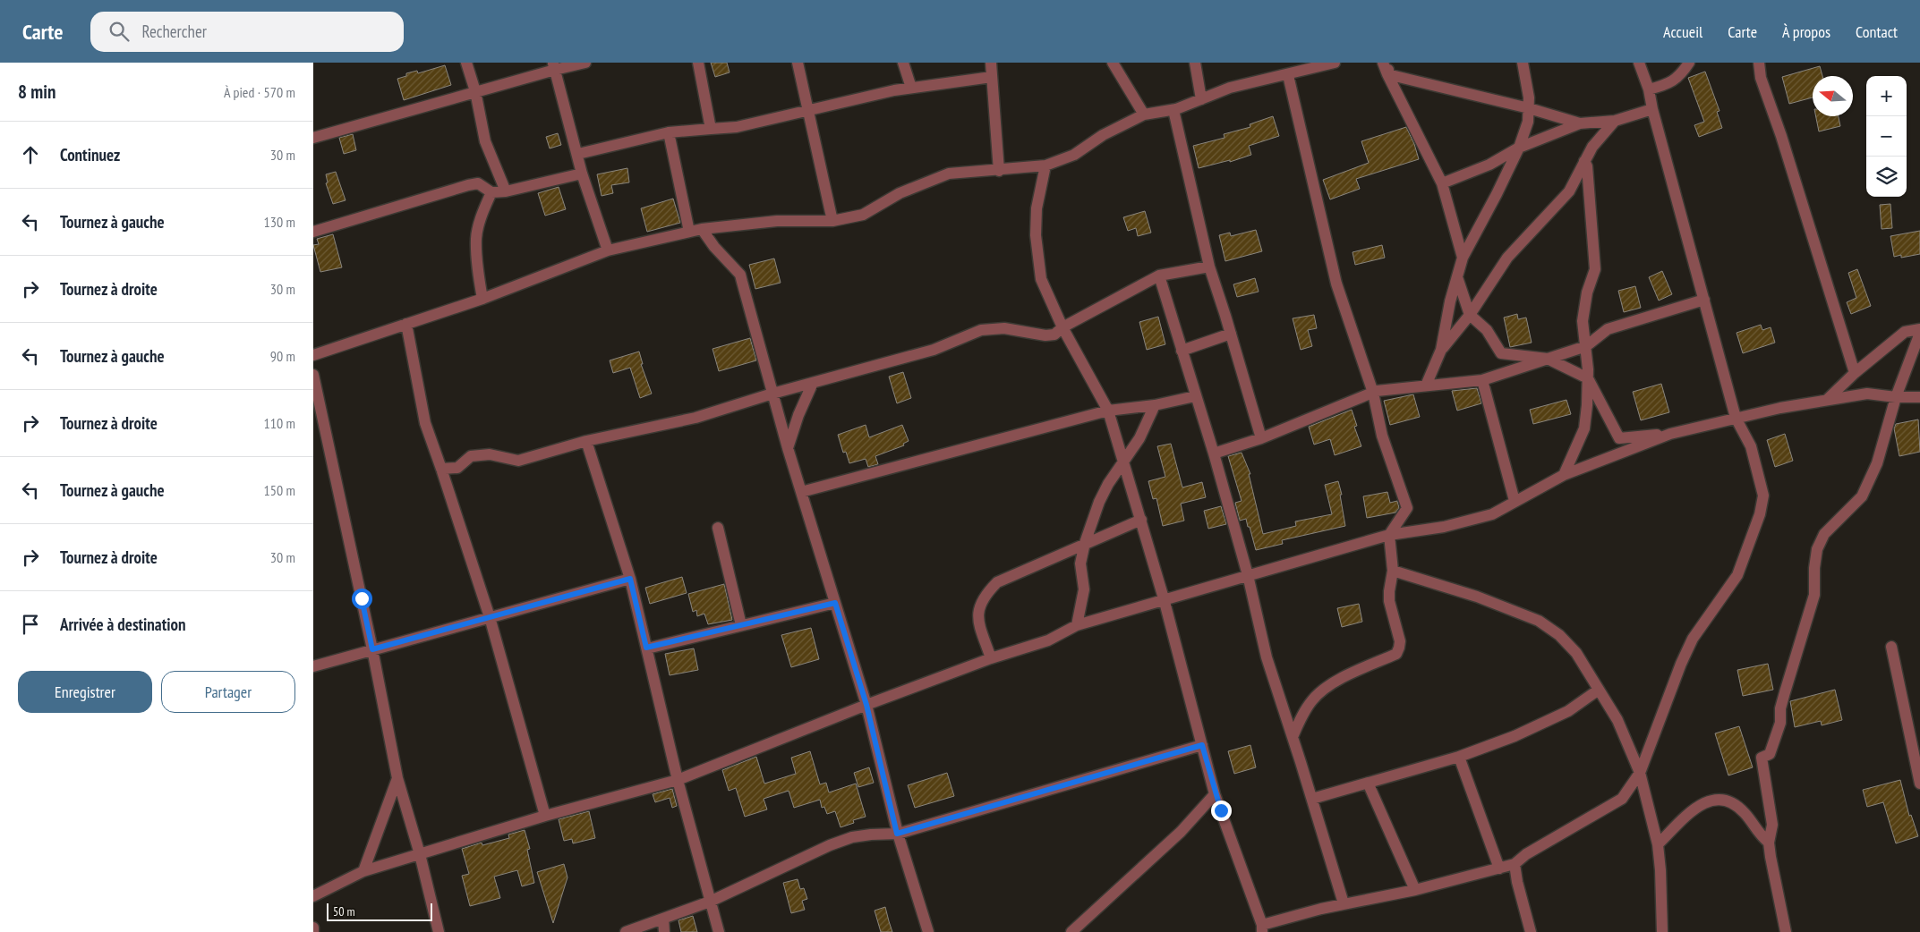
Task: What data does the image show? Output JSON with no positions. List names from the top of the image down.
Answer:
{
  "scale_bar": "50 m",
  "north": "left",
  "page": {
    "header": "Carte",
    "search": "Rechercher",
    "nav": [
      "Accueil",
      "Carte",
      "À propos",
      "Contact"
    ],
    "heading": ["8 min", "À pied · 570 m"],
    "map_buttons": ["+", "−"],
    "list": [
      ["Continuez", "30 m"],
      ["Tournez à gauche", "130 m"],
      ["Tournez à droite", "30 m"],
      ["Tournez à gauche", "90 m"],
      ["Tournez à droite", "110 m"],
      ["Tournez à gauche", "150 m"],
      ["Tournez à droite", "30 m"],
      "Arrivée à destination"
    ],
    "buttons": ["Enregistrer", "Partager"],
    "scale": "50 m"
  }
}
